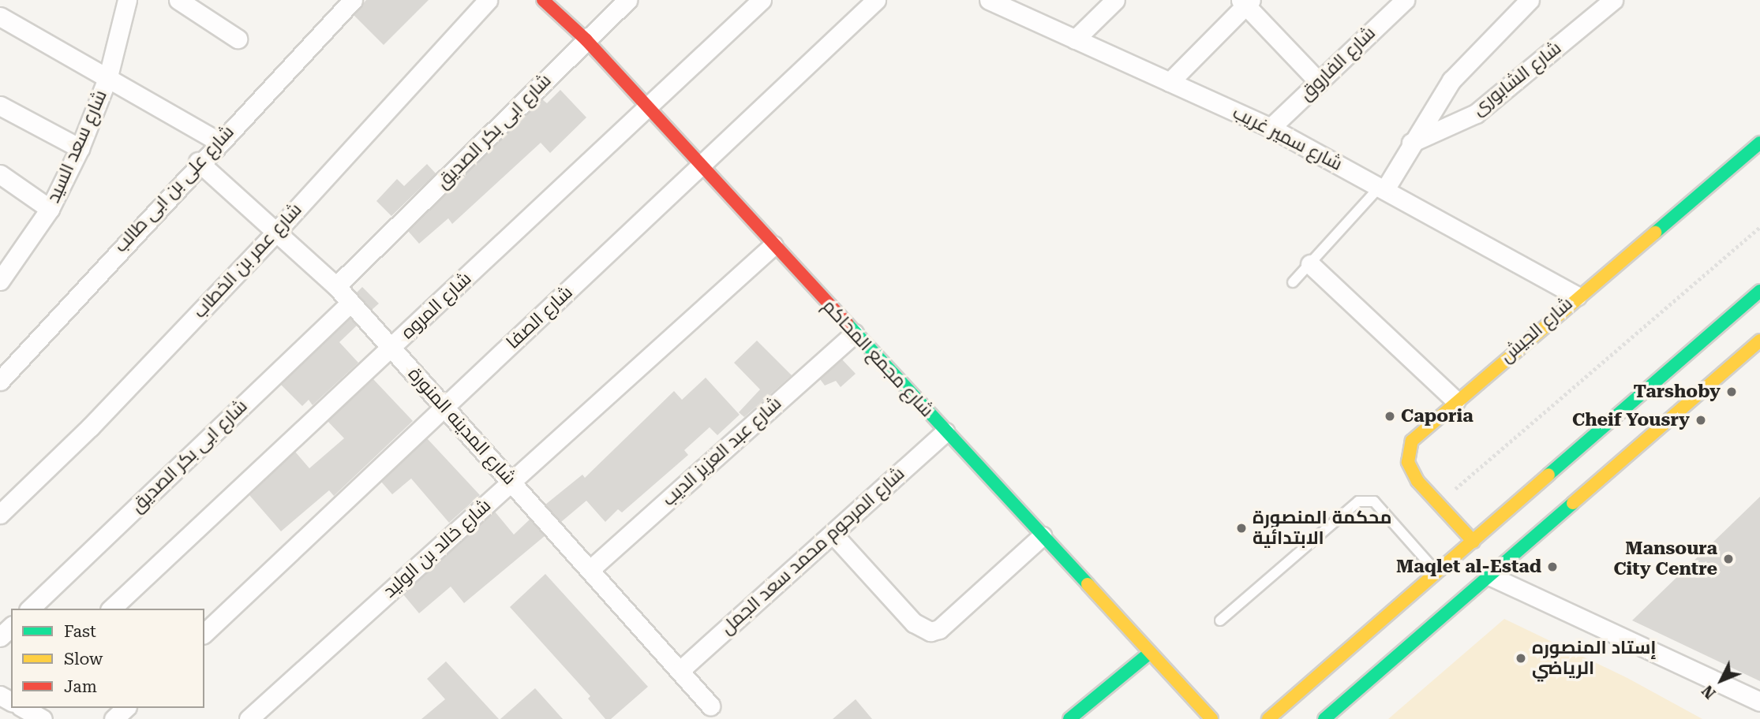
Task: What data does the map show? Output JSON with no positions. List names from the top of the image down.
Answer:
{
  "streets": {
    "street": [
      "شارع الفاروق",
      "شارع الشابورى",
      "شارع ابى بكر الصديق",
      "شارع سمير غريب",
      "شارع سعد السيد",
      "شارع على بن ابى طالب",
      "شارع عمر بن الخطاب",
      "شارع المروه",
      "شارع الصفا",
      "شارع الجيش",
      "شارع مجمع المحاكم",
      "شارع المدينه المنورة",
      "شارع عبد العزيز الديب",
      "شارع خالد بن الوليد",
      "شارع المرحوم محمد سعد الجمل"
    ]
  },
  "crossings": [
    ["شارع الفاروق", "شارع سمير غريب"],
    ["شارع ابى بكر الصديق", "شارع مجمع المحاكم"],
    ["شارع ابى بكر الصديق", "شارع المدينه المنورة"],
    ["شارع سمير غريب", "شارع الجيش"],
    ["شارع على بن ابى طالب", "شارع المدينه المنورة"],
    ["شارع عمر بن الخطاب", "شارع المدينه المنورة"],
    ["شارع المروه", "شارع مجمع المحاكم"],
    ["شارع المروه", "شارع المدينه المنورة"],
    ["شارع الصفا", "شارع مجمع المحاكم"],
    ["شارع الصفا", "شارع المدينه المنورة"],
    ["شارع مجمع المحاكم", "شارع عبد العزيز الديب"],
    ["شارع مجمع المحاكم", "شارع خالد بن الوليد"],
    ["شارع مجمع المحاكم", "شارع المرحوم محمد سعد الجمل"],
    ["شارع المدينه المنورة", "شارع عبد العزيز الديب"],
    ["شارع المدينه المنورة", "شارع خالد بن الوليد"],
    ["شارع المدينه المنورة", "شارع المرحوم محمد سعد الجمل"]
  ],
  "places": [
    "Tarshoby",
    "Caporia",
    "Cheif Yousry",
    "محكمة المنصورة الابتدائية",
    "Mansoura City Centre",
    "Maqlet al-Estad",
    "إستاد المنصوره الرياضي"
  ],
  "legend": ["Fast", "Slow", "Jam"],
  "north": "bottom left"
}
